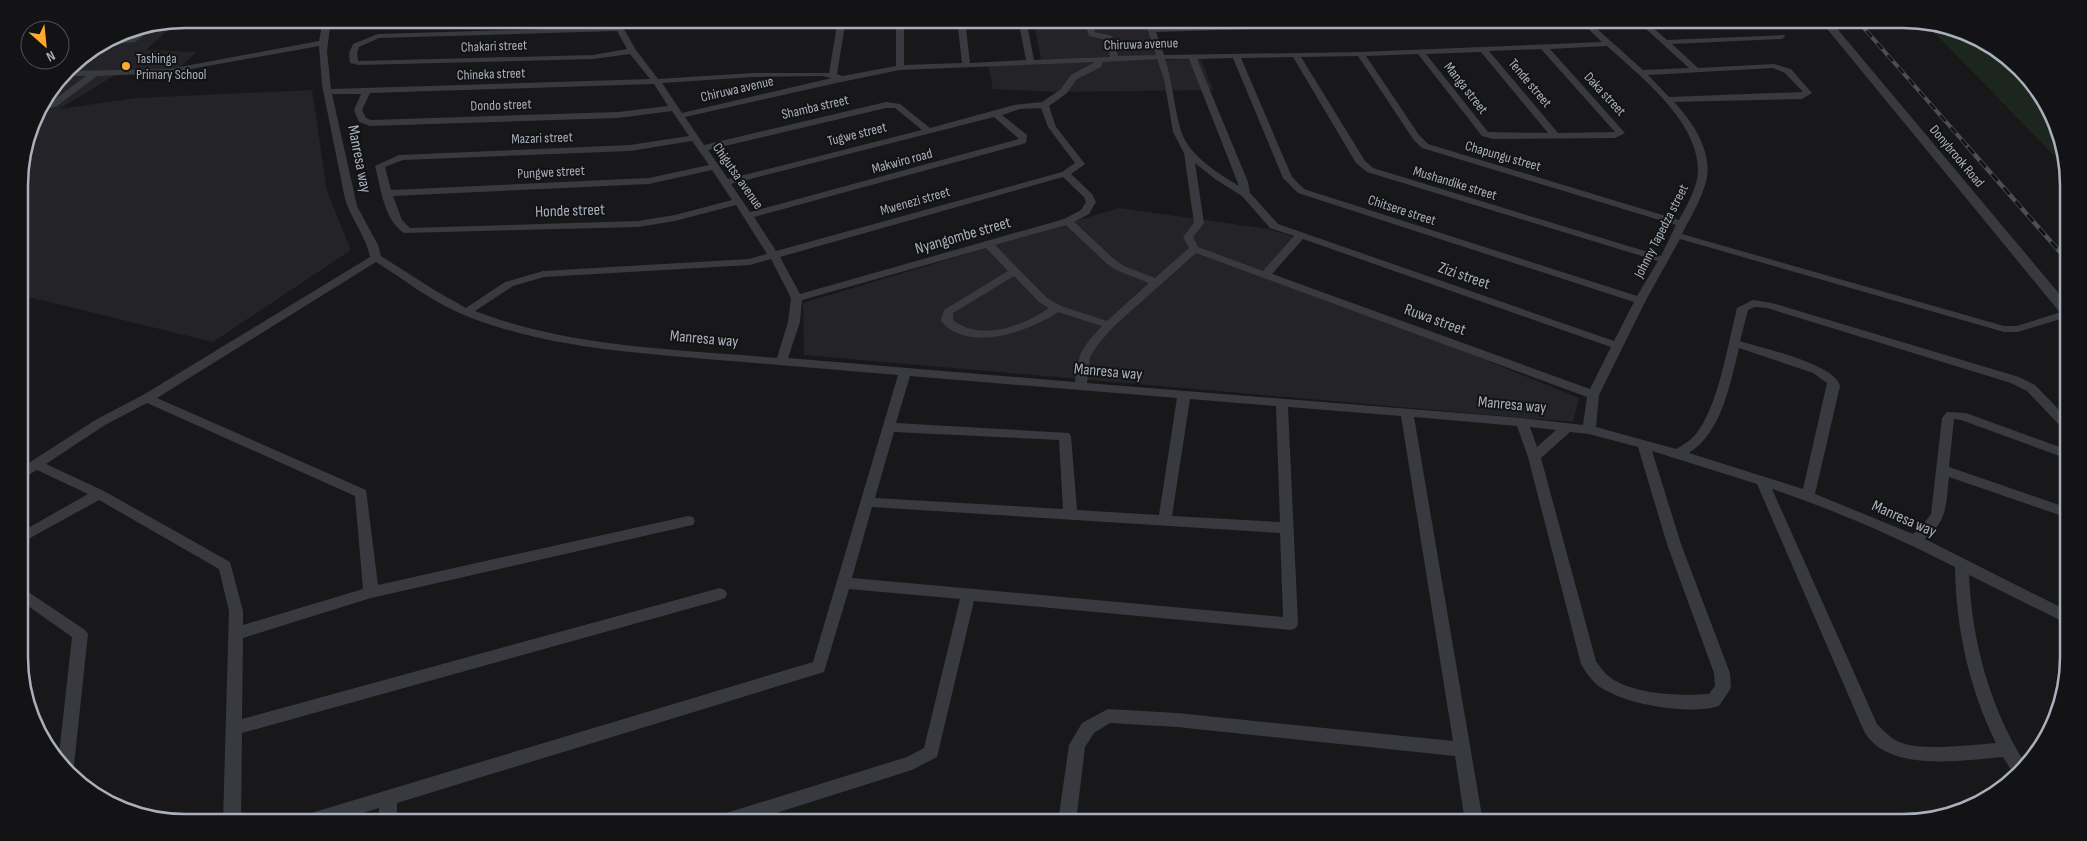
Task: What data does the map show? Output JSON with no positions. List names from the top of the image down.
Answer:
{
  "streets": {
    "street": [
      "Chiruwa avenue",
      "Chakari street",
      "Chineka street",
      "Tende street",
      "Manga street",
      "Daka street",
      "Dondo street",
      "Shamba street",
      "Tugwe street",
      "Mazari street",
      "Chapungu street",
      "Donybrook Road",
      "Manresa way",
      "Makwiro road",
      "Pungwe street",
      "Chigutsa avenue",
      "Mushandike street",
      "Mwenezi street",
      "Chitsere street",
      "Honde street",
      "Johnny Tapedza street",
      "Nyangombe street",
      "Zizi street",
      "Ruwa street"
    ]
  },
  "crossings": [
    ["Chiruwa avenue", "Chineka street"],
    ["Chiruwa avenue", "Tende street"],
    ["Chiruwa avenue", "Manga street"],
    ["Chiruwa avenue", "Daka street"],
    ["Chiruwa avenue", "Chapungu street"],
    ["Chiruwa avenue", "Chigutsa avenue"],
    ["Chiruwa avenue", "Mushandike street"],
    ["Chiruwa avenue", "Chitsere street"],
    ["Chiruwa avenue", "Johnny Tapedza street"],
    ["Chakari street", "Chigutsa avenue"],
    ["Chineka street", "Dondo street"],
    ["Chineka street", "Manresa way"],
    ["Chineka street", "Chigutsa avenue"],
    ["Tende street", "Manga street"],
    ["Tende street", "Daka street"],
    ["Manga street", "Daka street"],
    ["Dondo street", "Chigutsa avenue"],
    ["Shamba street", "Tugwe street"],
    ["Shamba street", "Chigutsa avenue"],
    ["Tugwe street", "Makwiro road"],
    ["Tugwe street", "Chigutsa avenue"],
    ["Mazari street", "Pungwe street"],
    ["Mazari street", "Chigutsa avenue"],
    ["Mazari street", "Honde street"],
    ["Chapungu street", "Johnny Tapedza street"],
    ["Manresa way", "Mwenezi street"],
    ["Manresa way", "Johnny Tapedza street"],
    ["Makwiro road", "Chigutsa avenue"],
    ["Pungwe street", "Chigutsa avenue"],
    ["Pungwe street", "Honde street"],
    ["Chigutsa avenue", "Mwenezi street"],
    ["Chigutsa avenue", "Honde street"],
    ["Chigutsa avenue", "Nyangombe street"],
    ["Mushandike street", "Johnny Tapedza street"],
    ["Mwenezi street", "Nyangombe street"],
    ["Chitsere street", "Johnny Tapedza street"],
    ["Johnny Tapedza street", "Zizi street"],
    ["Johnny Tapedza street", "Ruwa street"]
  ],
  "places": ["Tashinga Primary School"],
  "north": "bottom right"
}
